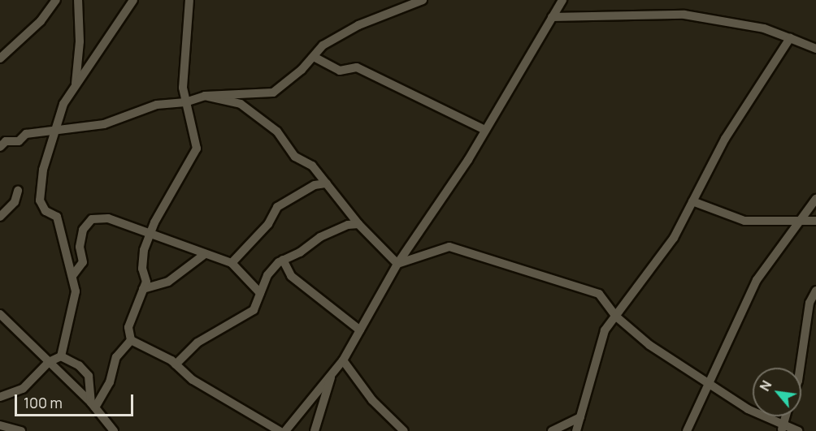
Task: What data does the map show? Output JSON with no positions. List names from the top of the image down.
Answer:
{
  "scale_bar": "100 m",
  "north": "top left"
}
